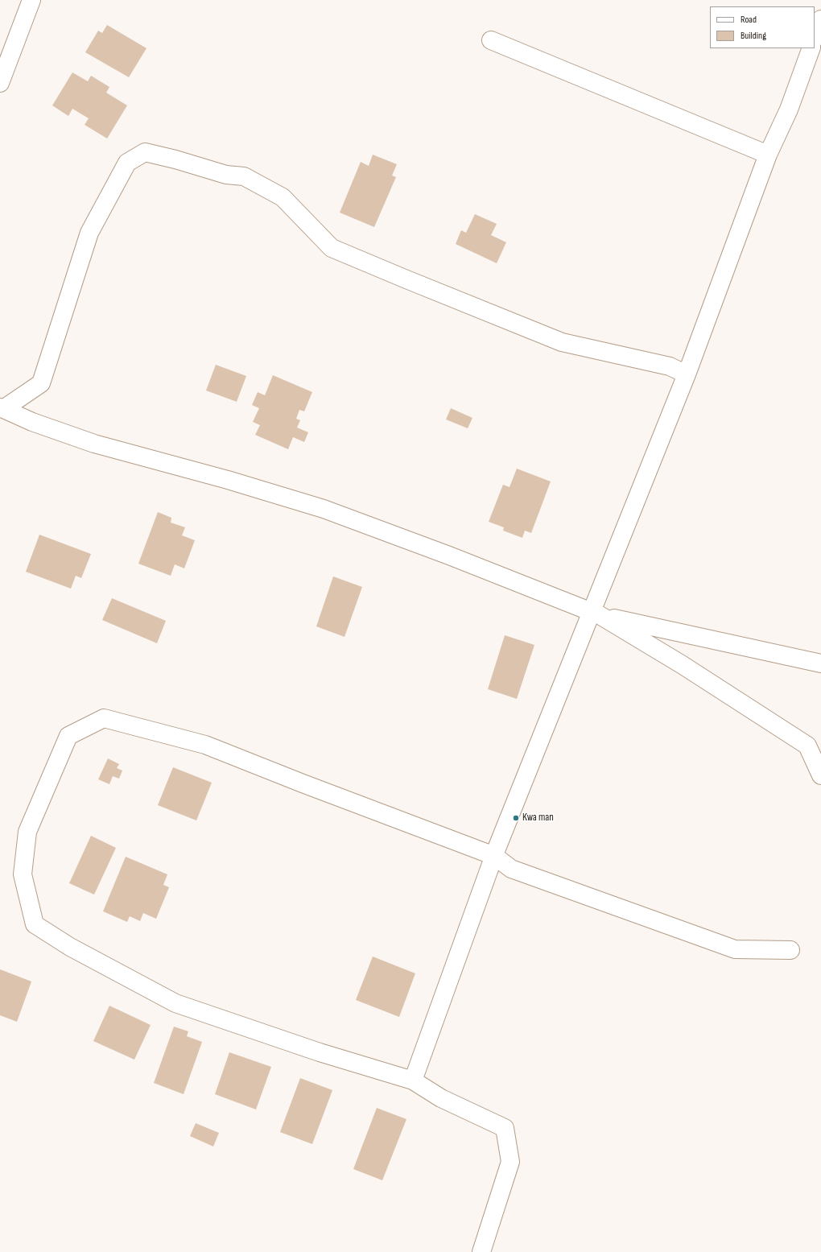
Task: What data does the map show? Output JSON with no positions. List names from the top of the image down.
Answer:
{
  "places": ["Kwa man"],
  "legend": ["Road", "Building"]
}
